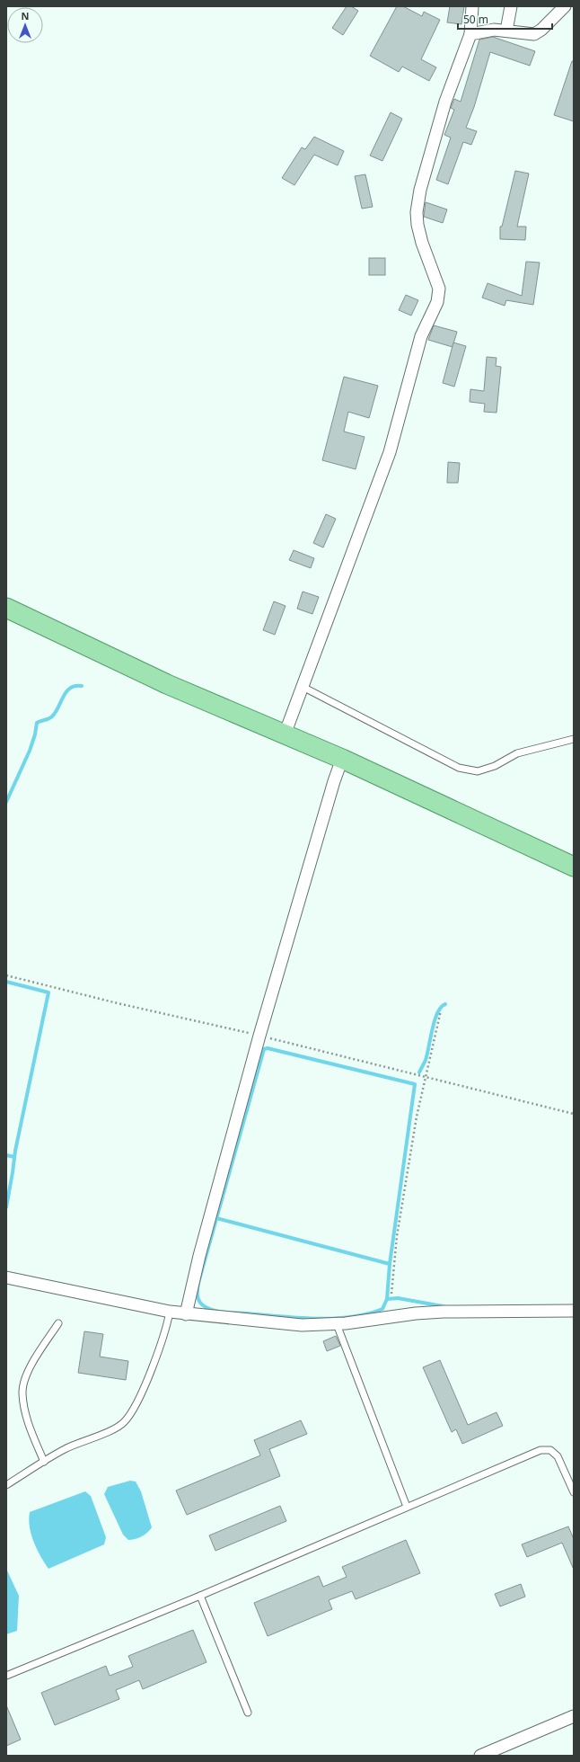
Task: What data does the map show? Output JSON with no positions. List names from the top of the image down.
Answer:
{
  "scale_bar": "50 m",
  "north": "top"
}
